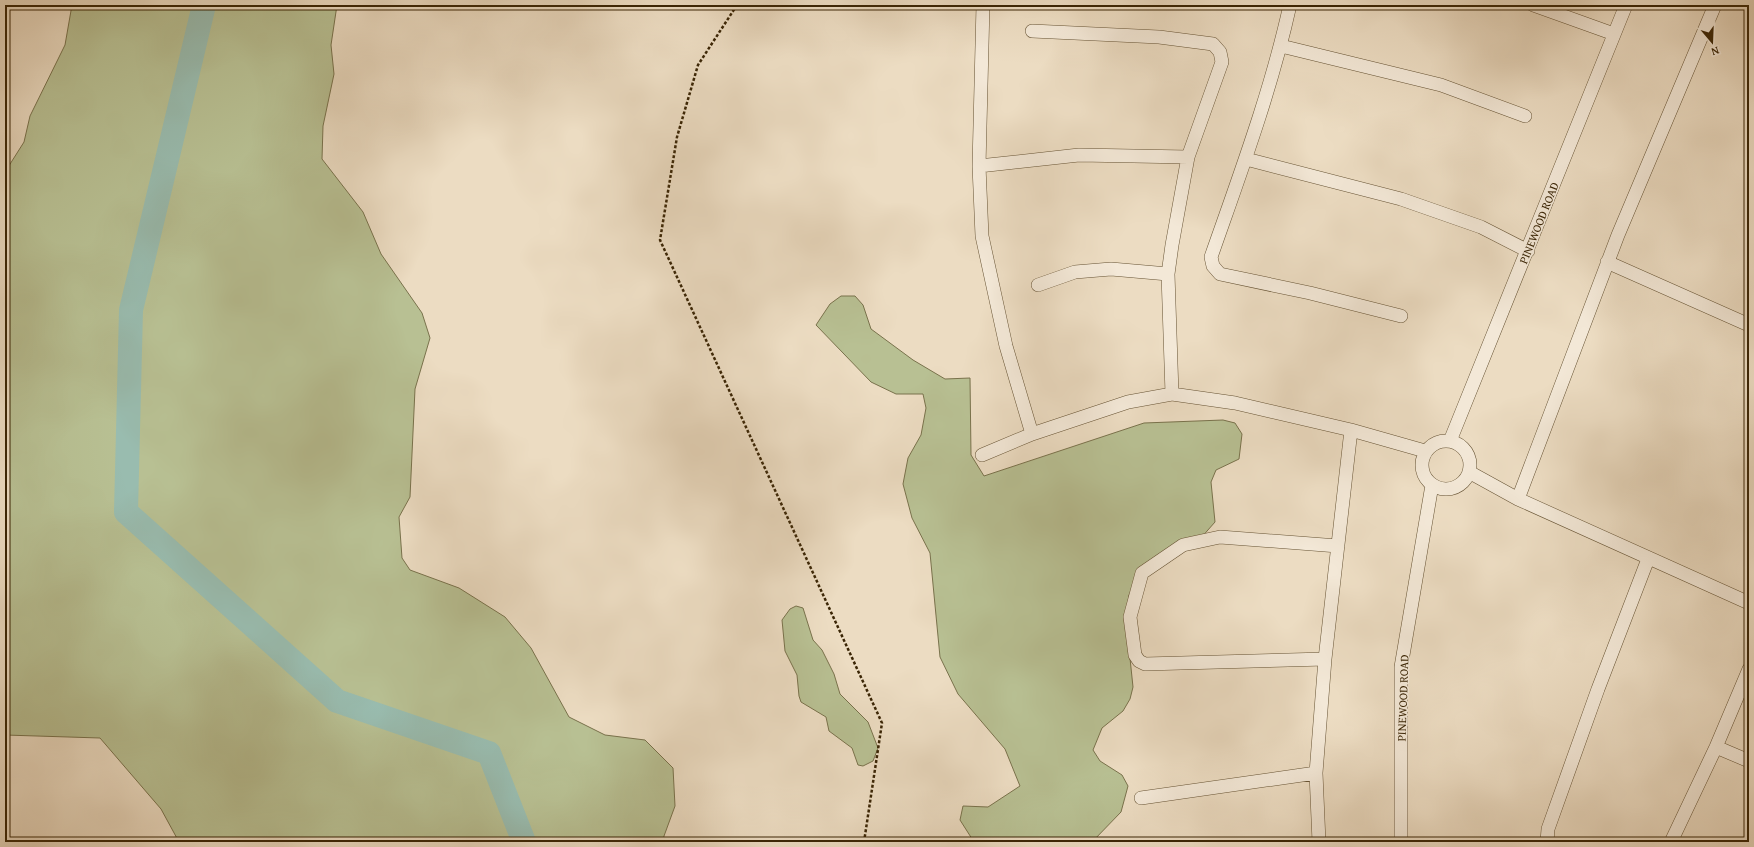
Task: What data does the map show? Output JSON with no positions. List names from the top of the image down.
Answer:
{
  "streets": {
    "street": ["PINEWOOD ROAD"]
  },
  "north": "bottom"
}
